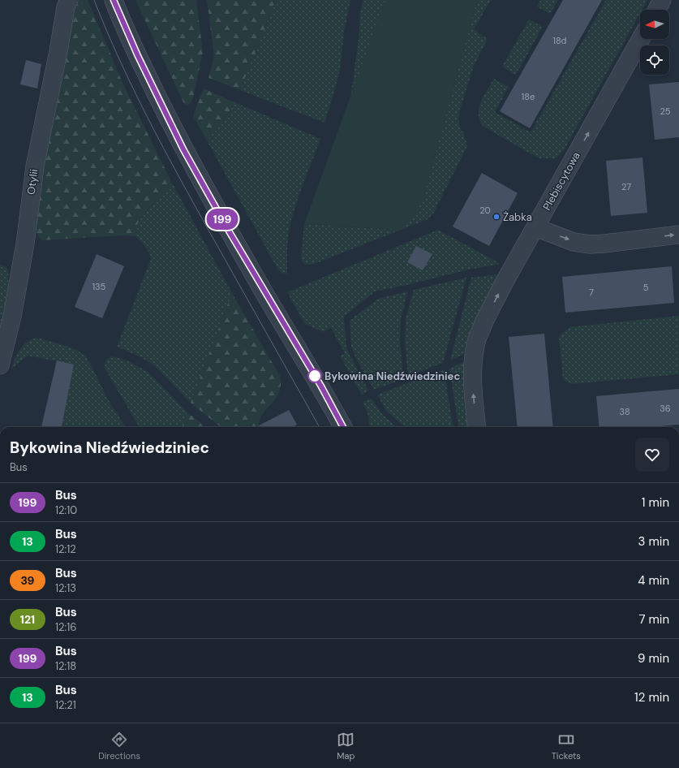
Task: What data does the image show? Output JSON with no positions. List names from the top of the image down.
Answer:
{
  "streets": {
    "street": ["Plebiscytowa", "Otylii"]
  },
  "one_way": ["Plebiscytowa"],
  "places": ["Żabka", "Bykowina Niedźwiedziniec"],
  "lines": ["bus line 199"],
  "house_numbers": [
    "18d",
    "18e",
    "25",
    "27",
    "20",
    "135",
    "5",
    "7",
    "36",
    "38"
  ],
  "north": "left",
  "page": {
    "on_map": "199",
    "heading": ["Bykowina Niedźwiedziniec", "Bus"],
    "list": [
      {
        "mark": "199",
        "name": "Bus",
        "note": "12:10",
        "value": "1 min"
      },
      {
        "mark": "13",
        "name": "Bus",
        "note": "12:12",
        "value": "3 min"
      },
      {
        "mark": "39",
        "name": "Bus",
        "note": "12:13",
        "value": "4 min"
      },
      {
        "mark": "121",
        "name": "Bus",
        "note": "12:16",
        "value": "7 min"
      },
      {
        "mark": "199",
        "name": "Bus",
        "note": "12:18",
        "value": "9 min"
      },
      {
        "mark": "13",
        "name": "Bus",
        "note": "12:21",
        "value": "12 min"
      }
    ],
    "tabs": ["Directions", "Map", "Tickets"]
  }
}
